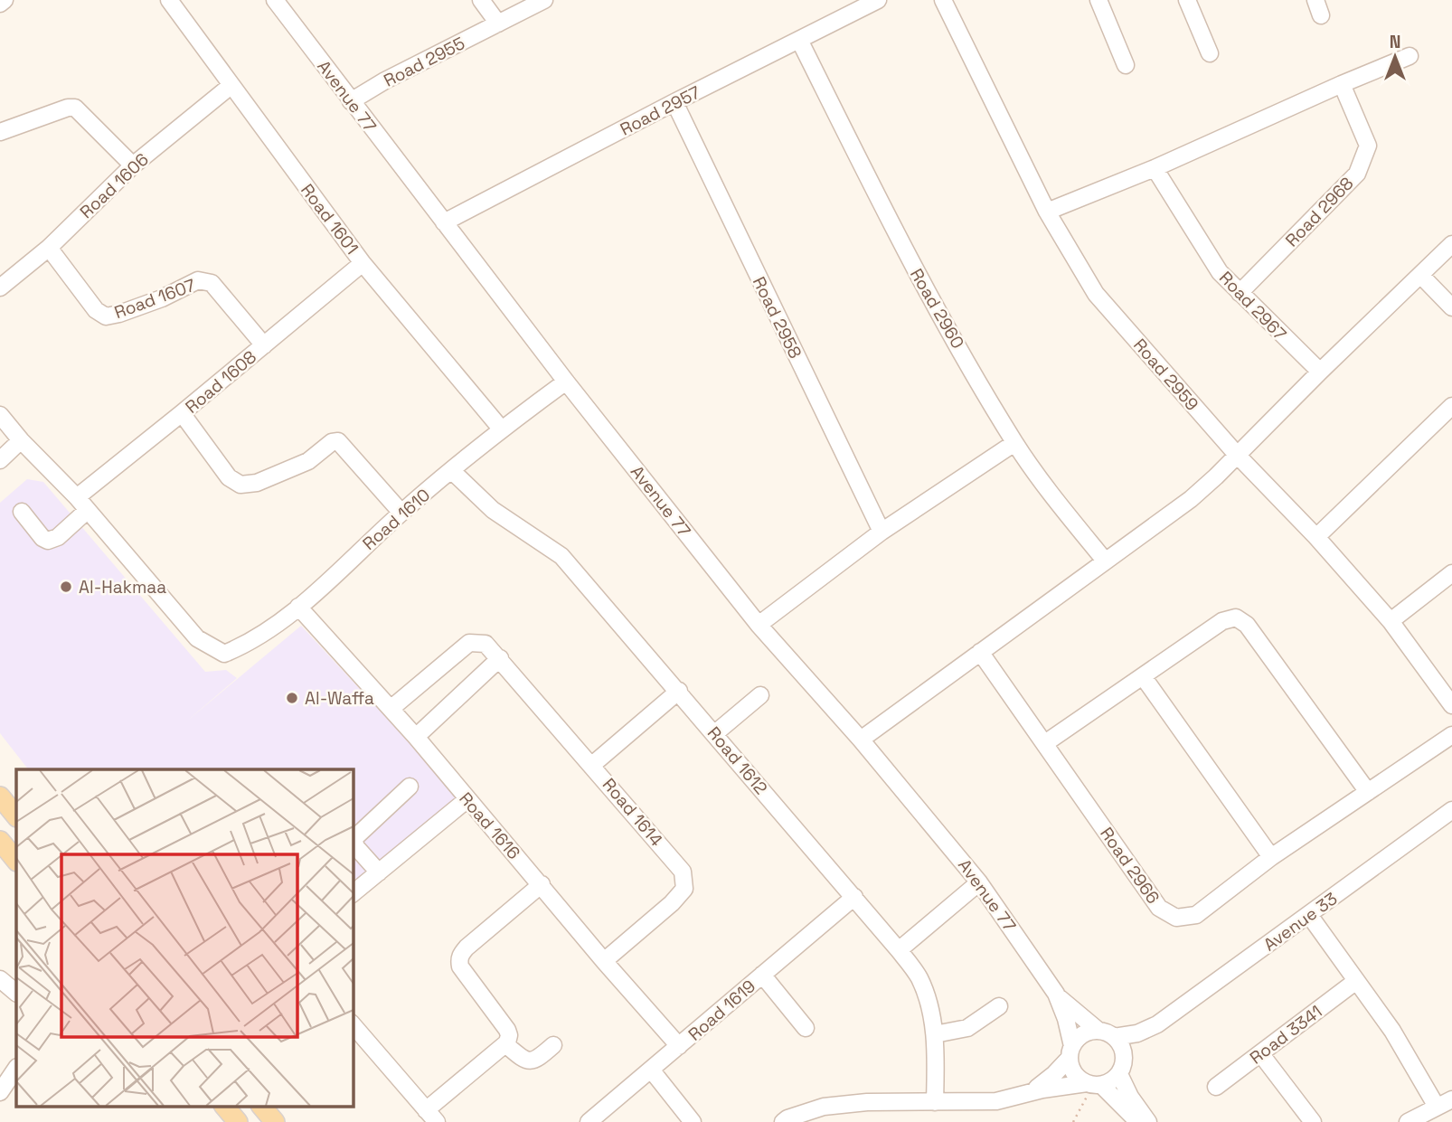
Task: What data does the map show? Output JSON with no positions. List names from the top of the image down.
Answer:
{
  "streets": {
    "street": [
      "Road 2955",
      "Avenue 77",
      "Road 2957",
      "Road 1606",
      "Road 2968",
      "Road 1601",
      "Road 1607",
      "Road 2967",
      "Road 2960",
      "Road 2958",
      "Road 2959",
      "Road 1608",
      "Road 1610",
      "Road 1612",
      "Road 1614",
      "Road 1616",
      "Road 2966",
      "Avenue 33",
      "Road 1619",
      "Road 3341"
    ]
  },
  "crossings": [
    ["Road 2955", "Avenue 77"],
    ["Avenue 77", "Road 2957"],
    ["Avenue 77", "Road 1610"],
    ["Avenue 77", "Avenue 33"],
    ["Road 2957", "Road 2960"],
    ["Road 2957", "Road 2958"],
    ["Road 1606", "Road 1601"],
    ["Road 1606", "Road 1607"],
    ["Road 2968", "Road 2967"],
    ["Road 1601", "Road 1608"],
    ["Road 1601", "Road 1610"],
    ["Road 1607", "Road 1608"],
    ["Road 1610", "Road 1612"],
    ["Road 1610", "Road 1616"],
    ["Road 1612", "Road 1619"],
    ["Road 1614", "Road 1616"],
    ["Road 1616", "Road 1619"]
  ],
  "places": ["Al-Hakmaa", "Al-Waffa"],
  "north": "top"
}
